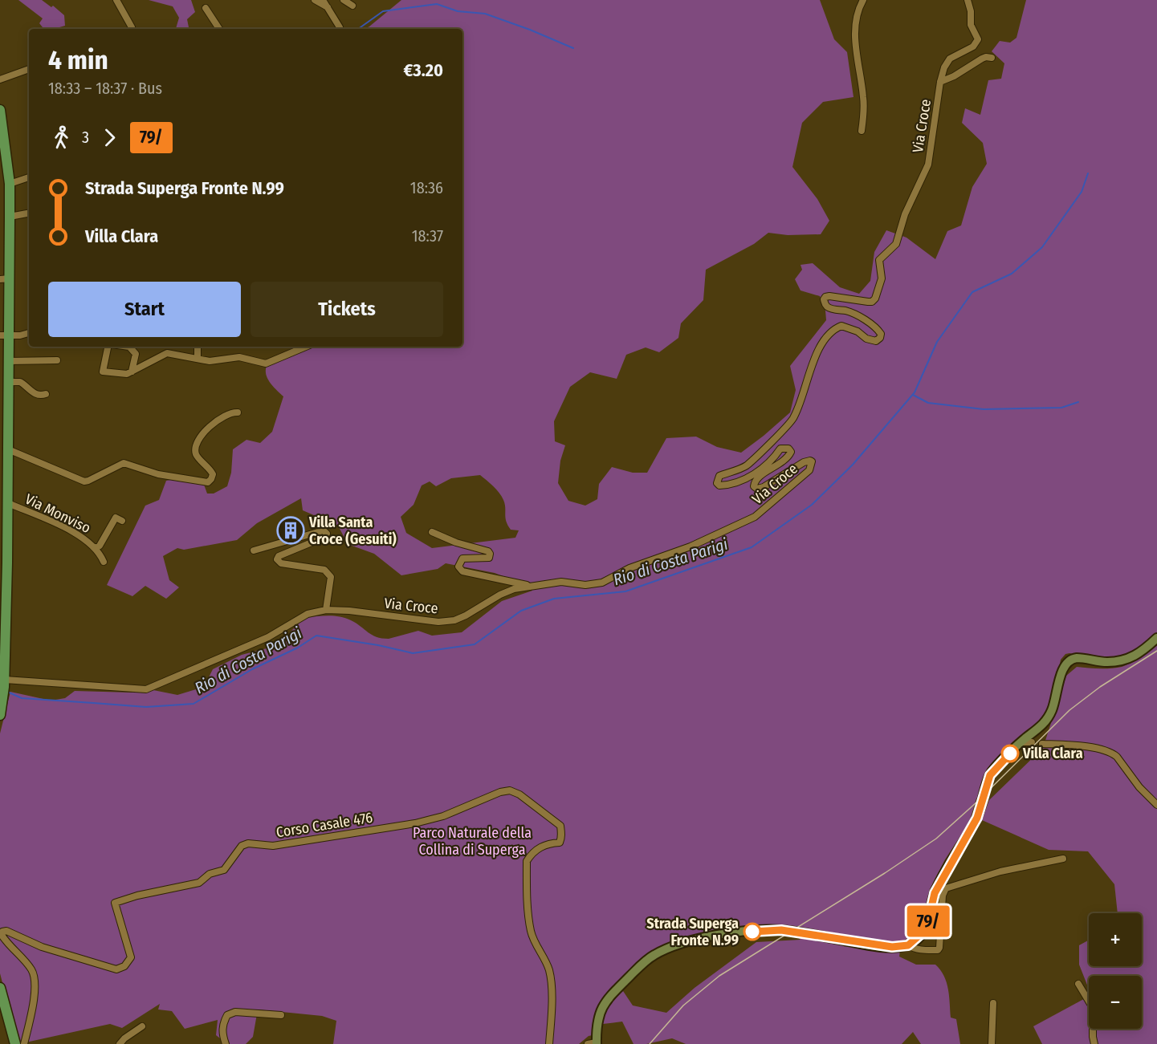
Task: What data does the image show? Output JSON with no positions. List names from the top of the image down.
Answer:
{
  "streets": {
    "street": ["Via Croce", "Via Monviso", "Corso Casale 476"]
  },
  "water": ["Rio di Costa Parigi"],
  "parks": ["Parco Naturale della Collina di Superga"],
  "places": {
    "building": ["Villa Santa Croce (Gesuiti)"],
    "other": ["Villa Clara", "Strada Superga Fronte N.99"]
  },
  "lines": ["bus line 79/"],
  "page": {
    "on_map": "79/",
    "heading": ["4 min", "18:33 – 18:37 · Bus", "€3.20"],
    "legs": ["3", "79/"],
    "list": [
      {
        "name": "Strada Superga Fronte N.99",
        "value": "18:36"
      },
      {
        "name": "Villa Clara",
        "value": "18:37"
      }
    ],
    "buttons": ["Start", "Tickets"],
    "map_buttons": ["+", "−"]
  }
}
